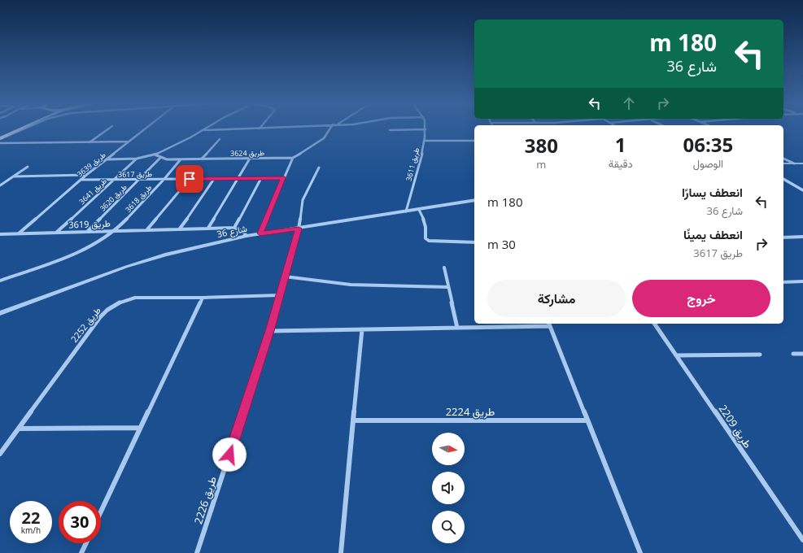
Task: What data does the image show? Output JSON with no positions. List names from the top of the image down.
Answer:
{
  "streets": {
    "street": [
      "طريق 3624",
      "طريق 3639",
      "طريق 3611",
      "طريق 3617",
      "طريق 3641",
      "طريق 3620",
      "طريق 3618",
      "طريق 3619",
      "شارع 36",
      "طريق 2252",
      "طريق 2224",
      "طريق 2209",
      "طريق 2226"
    ]
  },
  "crossings": [
    ["طريق 3624", "طريق 3620"],
    ["طريق 3624", "طريق 3618"],
    ["طريق 3639", "طريق 3617"],
    ["طريق 3639", "طريق 3619"],
    ["طريق 3611", "شارع 36"],
    ["طريق 3617", "طريق 3641"],
    ["طريق 3617", "طريق 3620"],
    ["طريق 3617", "طريق 3618"],
    ["طريق 3641", "طريق 3619"],
    ["طريق 3620", "طريق 3619"],
    ["طريق 3618", "طريق 3619"],
    ["شارع 36", "طريق 2226"],
    ["طريق 2252", "طريق 2226"]
  ],
  "north": "right",
  "page": {
    "turn": ["180 m", "شارع 36"],
    "eta": [
      "06:35",
      "الوصول",
      "1",
      "دقيقة",
      "380",
      "m"
    ],
    "list": [
      {
        "name": "انعطف يسارًا",
        "note": "شارع 36",
        "value": "180 m"
      },
      {
        "name": "انعطف يمينًا",
        "note": "طريق 3617",
        "value": "30 m"
      }
    ],
    "buttons": ["خروج", "مشاركة"],
    "speed": "22 km/h",
    "limit": "30"
  }
}
